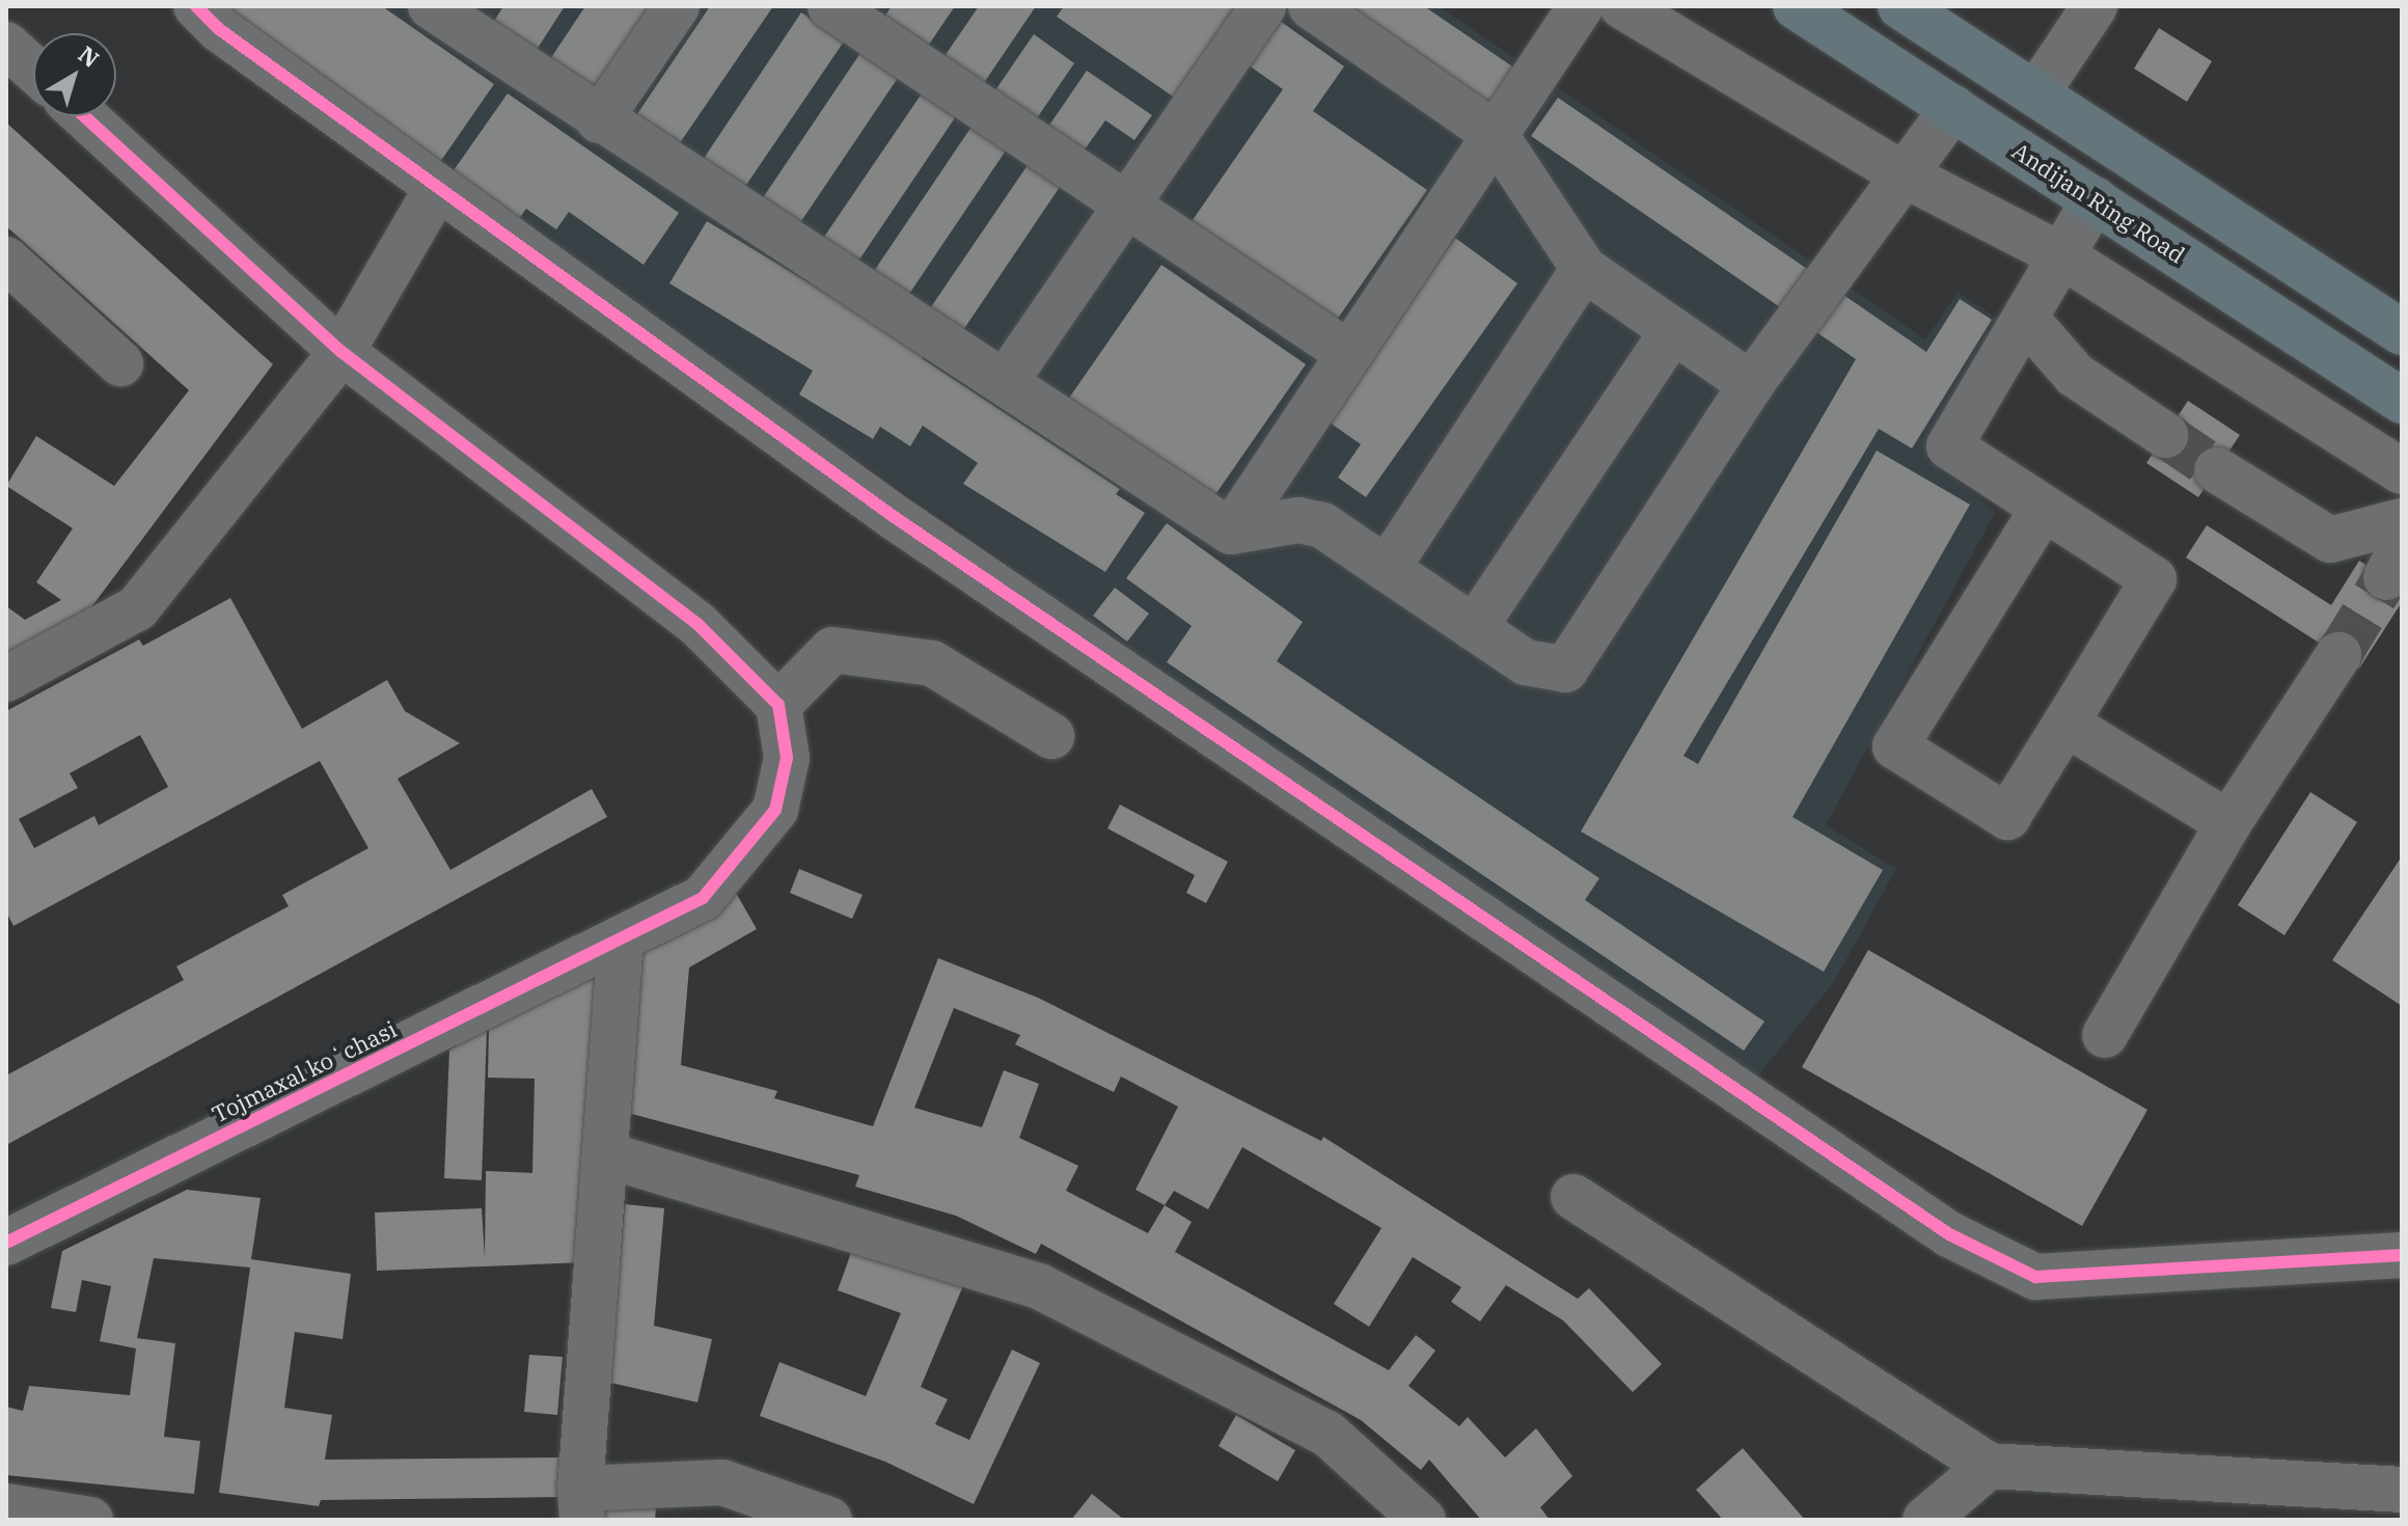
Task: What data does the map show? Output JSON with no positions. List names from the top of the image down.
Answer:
{
  "streets": {
    "highway": ["Andijan Ring Road"],
    "street": ["Tojmaxal koʻchasi"]
  },
  "north": "top right"
}
